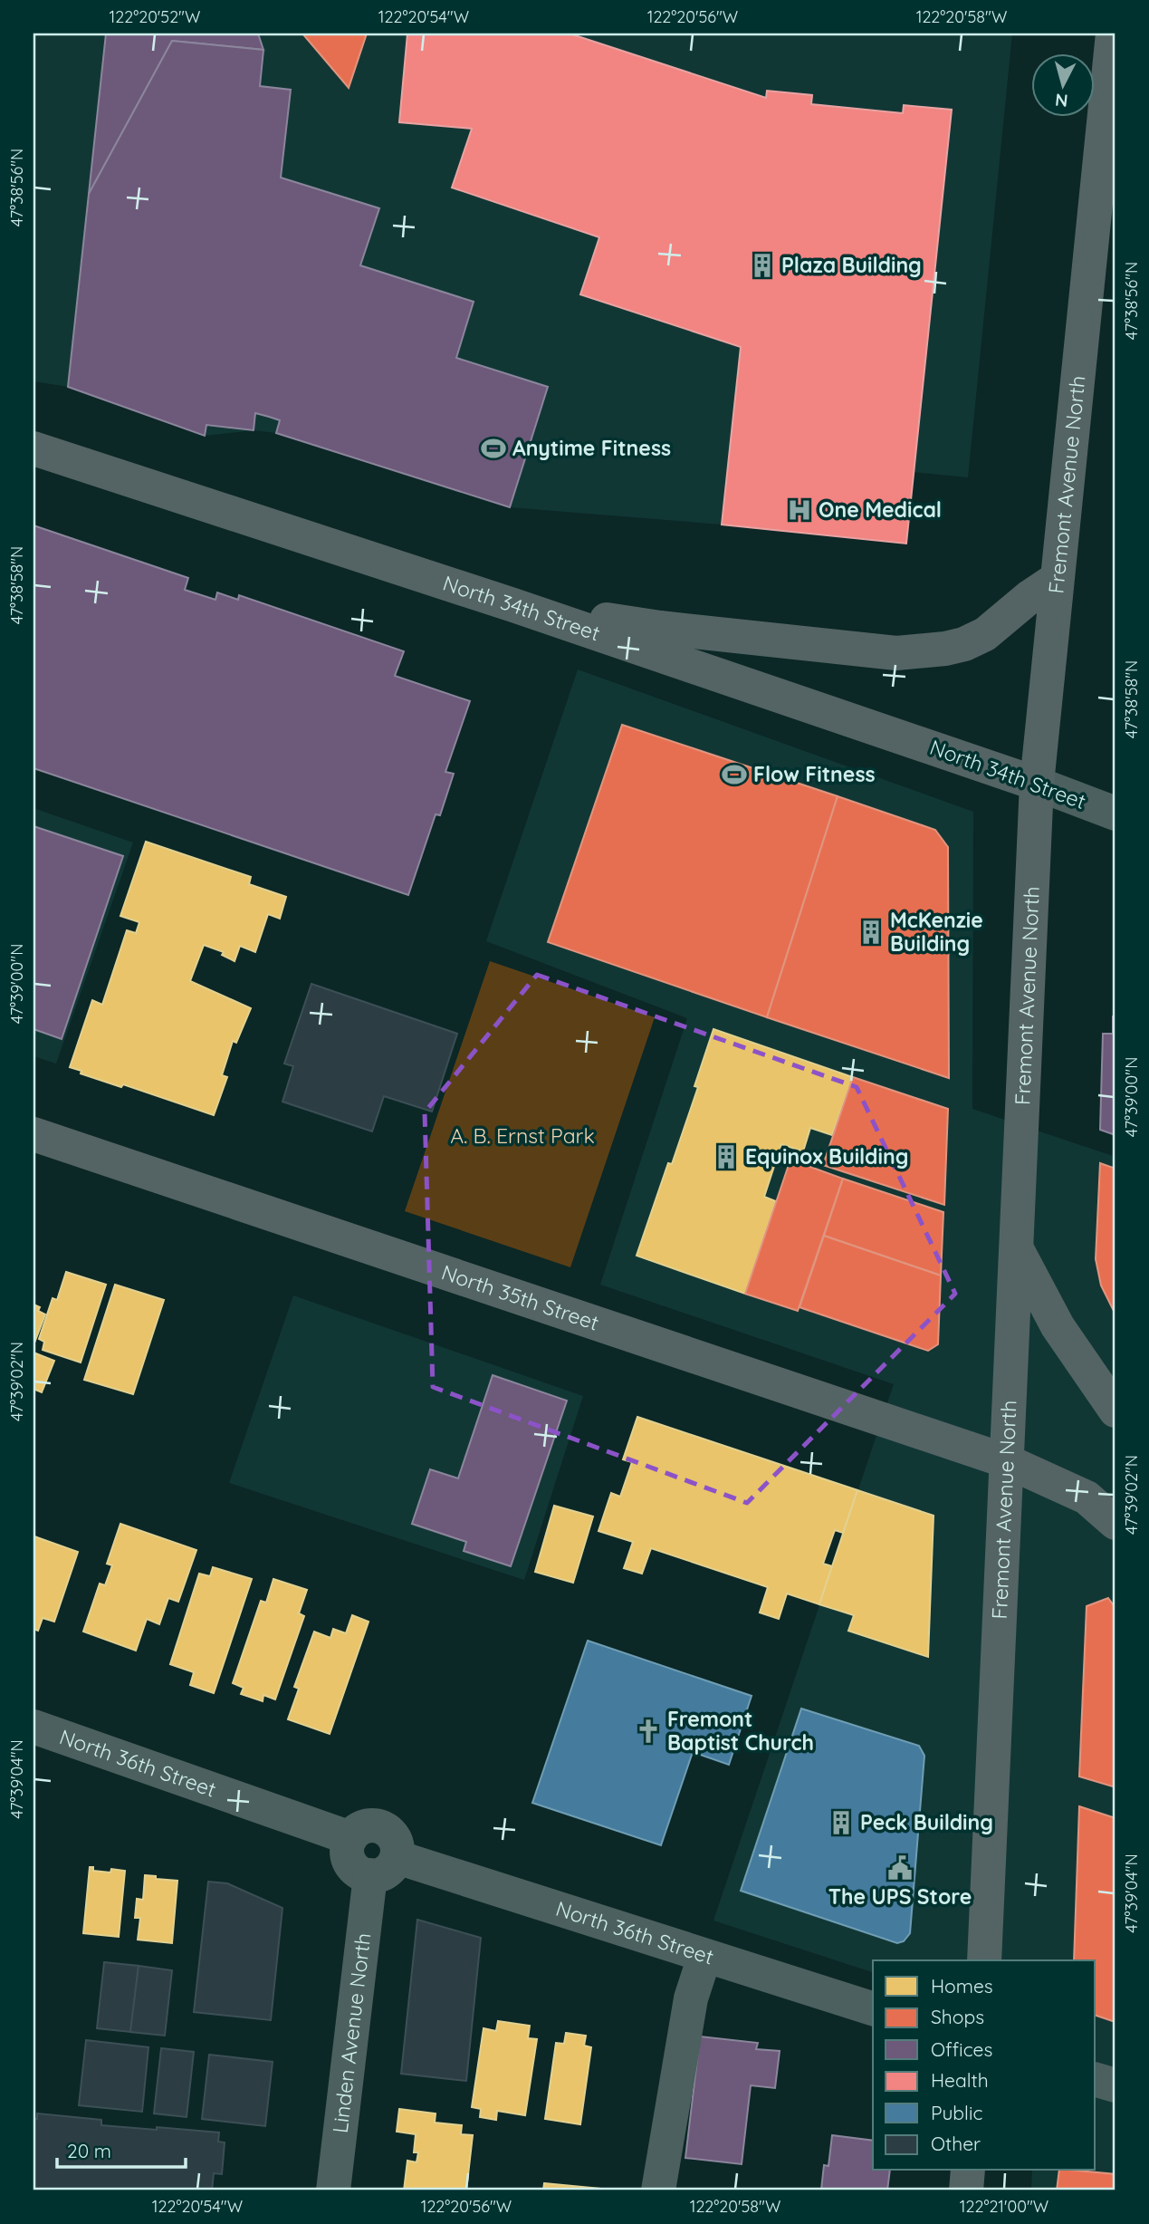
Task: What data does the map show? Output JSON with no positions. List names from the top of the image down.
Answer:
{
  "streets": {
    "main road": ["Fremont Avenue North", "North 34th Street", "North 35th Street"],
    "street": ["North 36th Street", "Linden Avenue North"]
  },
  "crossings": [
    ["Fremont Avenue North", "North 34th Street"],
    ["Fremont Avenue North", "North 35th Street"],
    ["North 36th Street", "Linden Avenue North"]
  ],
  "parks": ["A. B. Ernst Park"],
  "places": {
    "building": [
      "Plaza Building",
      "McKenzie Building",
      "Equinox Building",
      "Peck Building"
    ],
    "sports": ["Anytime Fitness", "Flow Fitness"],
    "hospital": ["One Medical"],
    "church": ["Fremont Baptist Church"],
    "public building": ["The UPS Store"]
  },
  "legend": [
    "Homes",
    "Shops",
    "Offices",
    "Health",
    "Public",
    "Other"
  ],
  "scale_bar": "20 m",
  "north": "bottom",
  "coordinates": [
    "122°20'52\"W",
    "122°20'54\"W",
    "122°20'56\"W",
    "122°20'58\"W",
    "47°38'56\"N",
    "47°38'58\"N",
    "47°39'00\"N",
    "47°39'02\"N",
    "47°39'04\"N",
    "122°21'00\"W"
  ]
}
